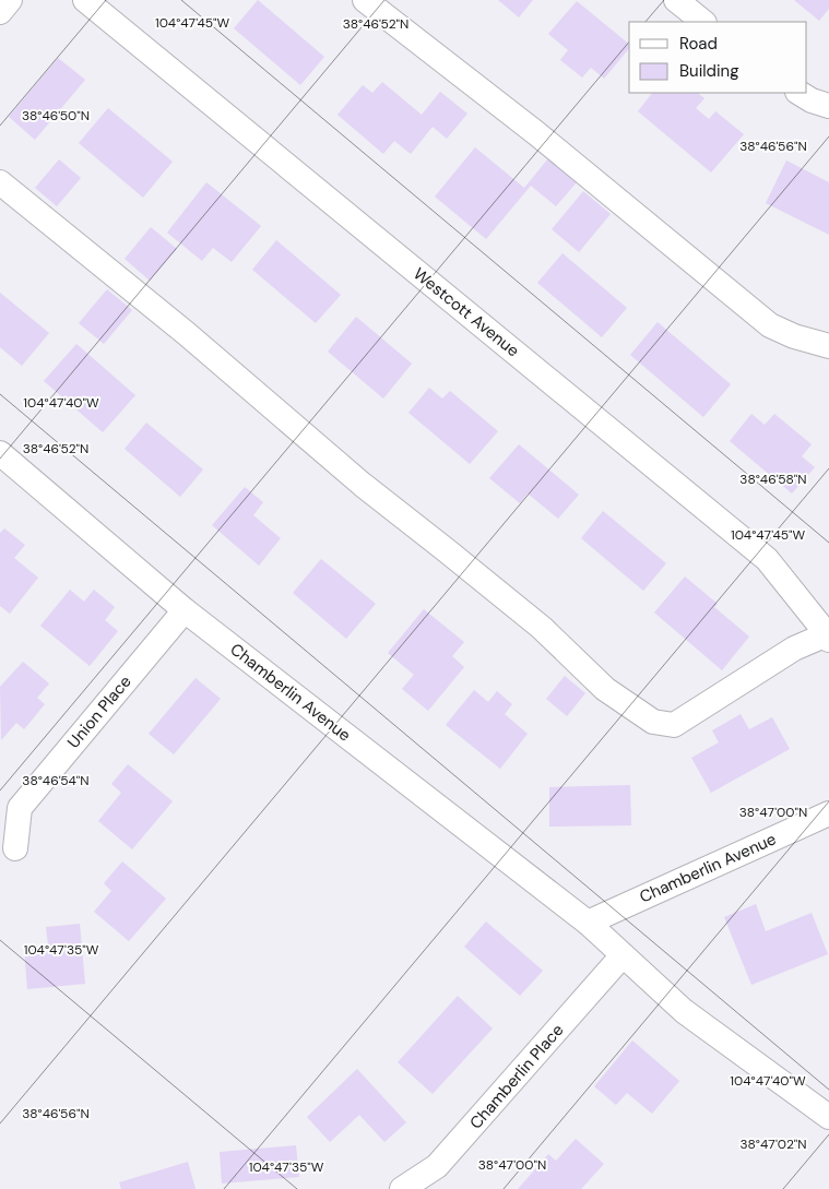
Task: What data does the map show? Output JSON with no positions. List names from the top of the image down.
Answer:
{
  "streets": {
    "street": [
      "Westcott Avenue",
      "Chamberlin Avenue",
      "Union Place",
      "Chamberlin Place"
    ]
  },
  "crossings": [
    ["Chamberlin Avenue", "Union Place"],
    ["Chamberlin Avenue", "Chamberlin Place"]
  ],
  "legend": ["Road", "Building"],
  "coordinates": [
    "104°47'45\"W",
    "38°46'52\"N",
    "38°46'50\"N",
    "38°46'56\"N",
    "104°47'40\"W",
    "38°46'58\"N",
    "38°46'54\"N",
    "38°47'00\"N",
    "104°47'35\"W",
    "38°47'02\"N"
  ]
}
